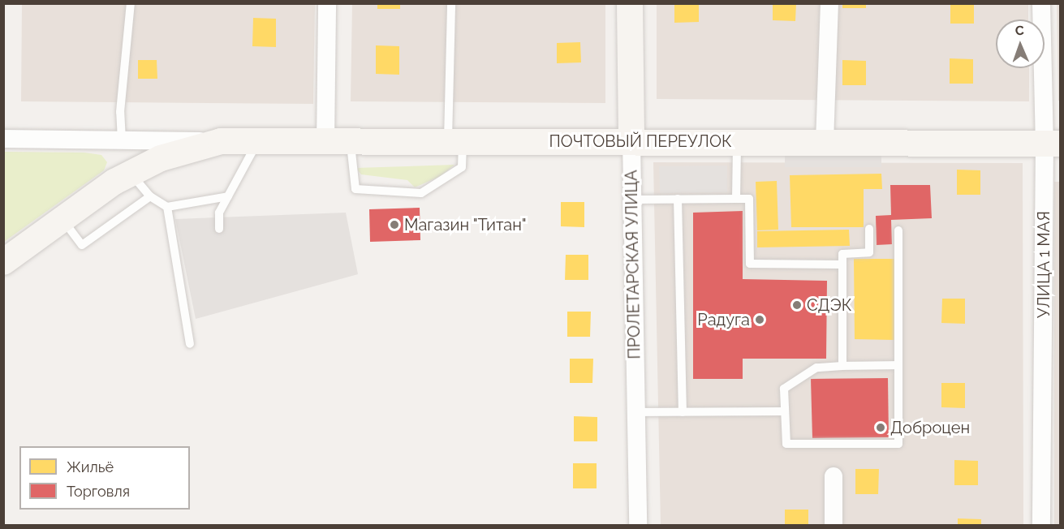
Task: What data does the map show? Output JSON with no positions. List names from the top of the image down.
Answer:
{
  "streets": {
    "main road": ["ПОЧТОВЫЙ ПЕРЕУЛОК", "ПРОЛЕТАРСКАЯ УЛИЦА"],
    "street": ["УЛИЦА 1 МАЯ"]
  },
  "crossings": [
    ["ПОЧТОВЫЙ ПЕРЕУЛОК", "ПРОЛЕТАРСКАЯ УЛИЦА"],
    ["ПОЧТОВЫЙ ПЕРЕУЛОК", "УЛИЦА 1 МАЯ"]
  ],
  "places": [
    "Магазин \"Титан\"",
    "СДЭК",
    "Радуга",
    "Доброцен"
  ],
  "legend": ["Жильё", "Торговля"],
  "north": "top"
}
